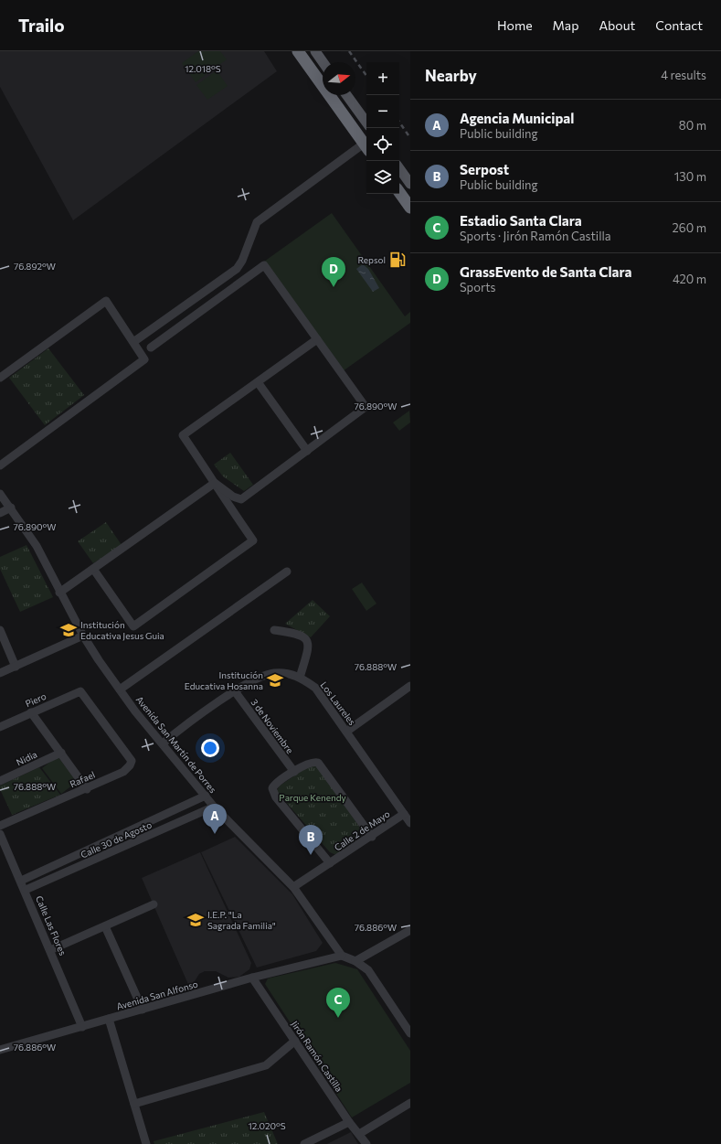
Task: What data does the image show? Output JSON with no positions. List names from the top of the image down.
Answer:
{
  "streets": {
    "street": [
      "Piero",
      "Los Laureles",
      "3 de Noviembre",
      "Avenida San Martín de Porres",
      "Nidia",
      "Rafael",
      "Calle 2 de Mayo",
      "Calle 30 de Agosto",
      "Calle Las Flores",
      "Avenida San Alfonso",
      "Jirón Ramón Castilla"
    ]
  },
  "crossings": [
    ["Piero", "Rafael"],
    ["Los Laureles", "3 de Noviembre"],
    ["Los Laureles", "Avenida San Martín de Porres"],
    ["Los Laureles", "Calle 2 de Mayo"],
    ["Avenida San Martín de Porres", "Calle 2 de Mayo"],
    ["Avenida San Martín de Porres", "Calle 30 de Agosto"],
    ["Avenida San Martín de Porres", "Avenida San Alfonso"],
    ["Calle 30 de Agosto", "Calle Las Flores"],
    ["Calle Las Flores", "Avenida San Alfonso"],
    ["Avenida San Alfonso", "Jirón Ramón Castilla"]
  ],
  "parks": ["Parque Kenendy"],
  "places": {
    "fuel station": ["Repsol"],
    "school or university": ["Institución Educativa Jesus Guia", "Institución Educativa Hosanna", "I.E.P. \"La Sagrada Familia\""]
  },
  "north": "right",
  "page": {
    "header": "Trailo",
    "nav": [
      "Home",
      "Map",
      "About",
      "Contact"
    ],
    "heading": ["Nearby", "4 results"],
    "map_buttons": ["+", "−"],
    "list": [
      {
        "mark": "A",
        "name": "Agencia Municipal",
        "note": "Public building",
        "value": "80 m"
      },
      {
        "mark": "B",
        "name": "Serpost",
        "note": "Public building",
        "value": "130 m"
      },
      {
        "mark": "C",
        "name": "Estadio Santa Clara",
        "note": "Sports · Jirón Ramón Castilla",
        "value": "260 m"
      },
      {
        "mark": "D",
        "name": "GrassEvento de Santa Clara",
        "note": "Sports",
        "value": "420 m"
      }
    ],
    "pins": [
      "D",
      "A",
      "B",
      "C"
    ]
  },
  "coordinates": [
    "12.018°S",
    "76.892°W",
    "76.890°W",
    "76.888°W",
    "76.886°W",
    "12.020°S"
  ]
}
